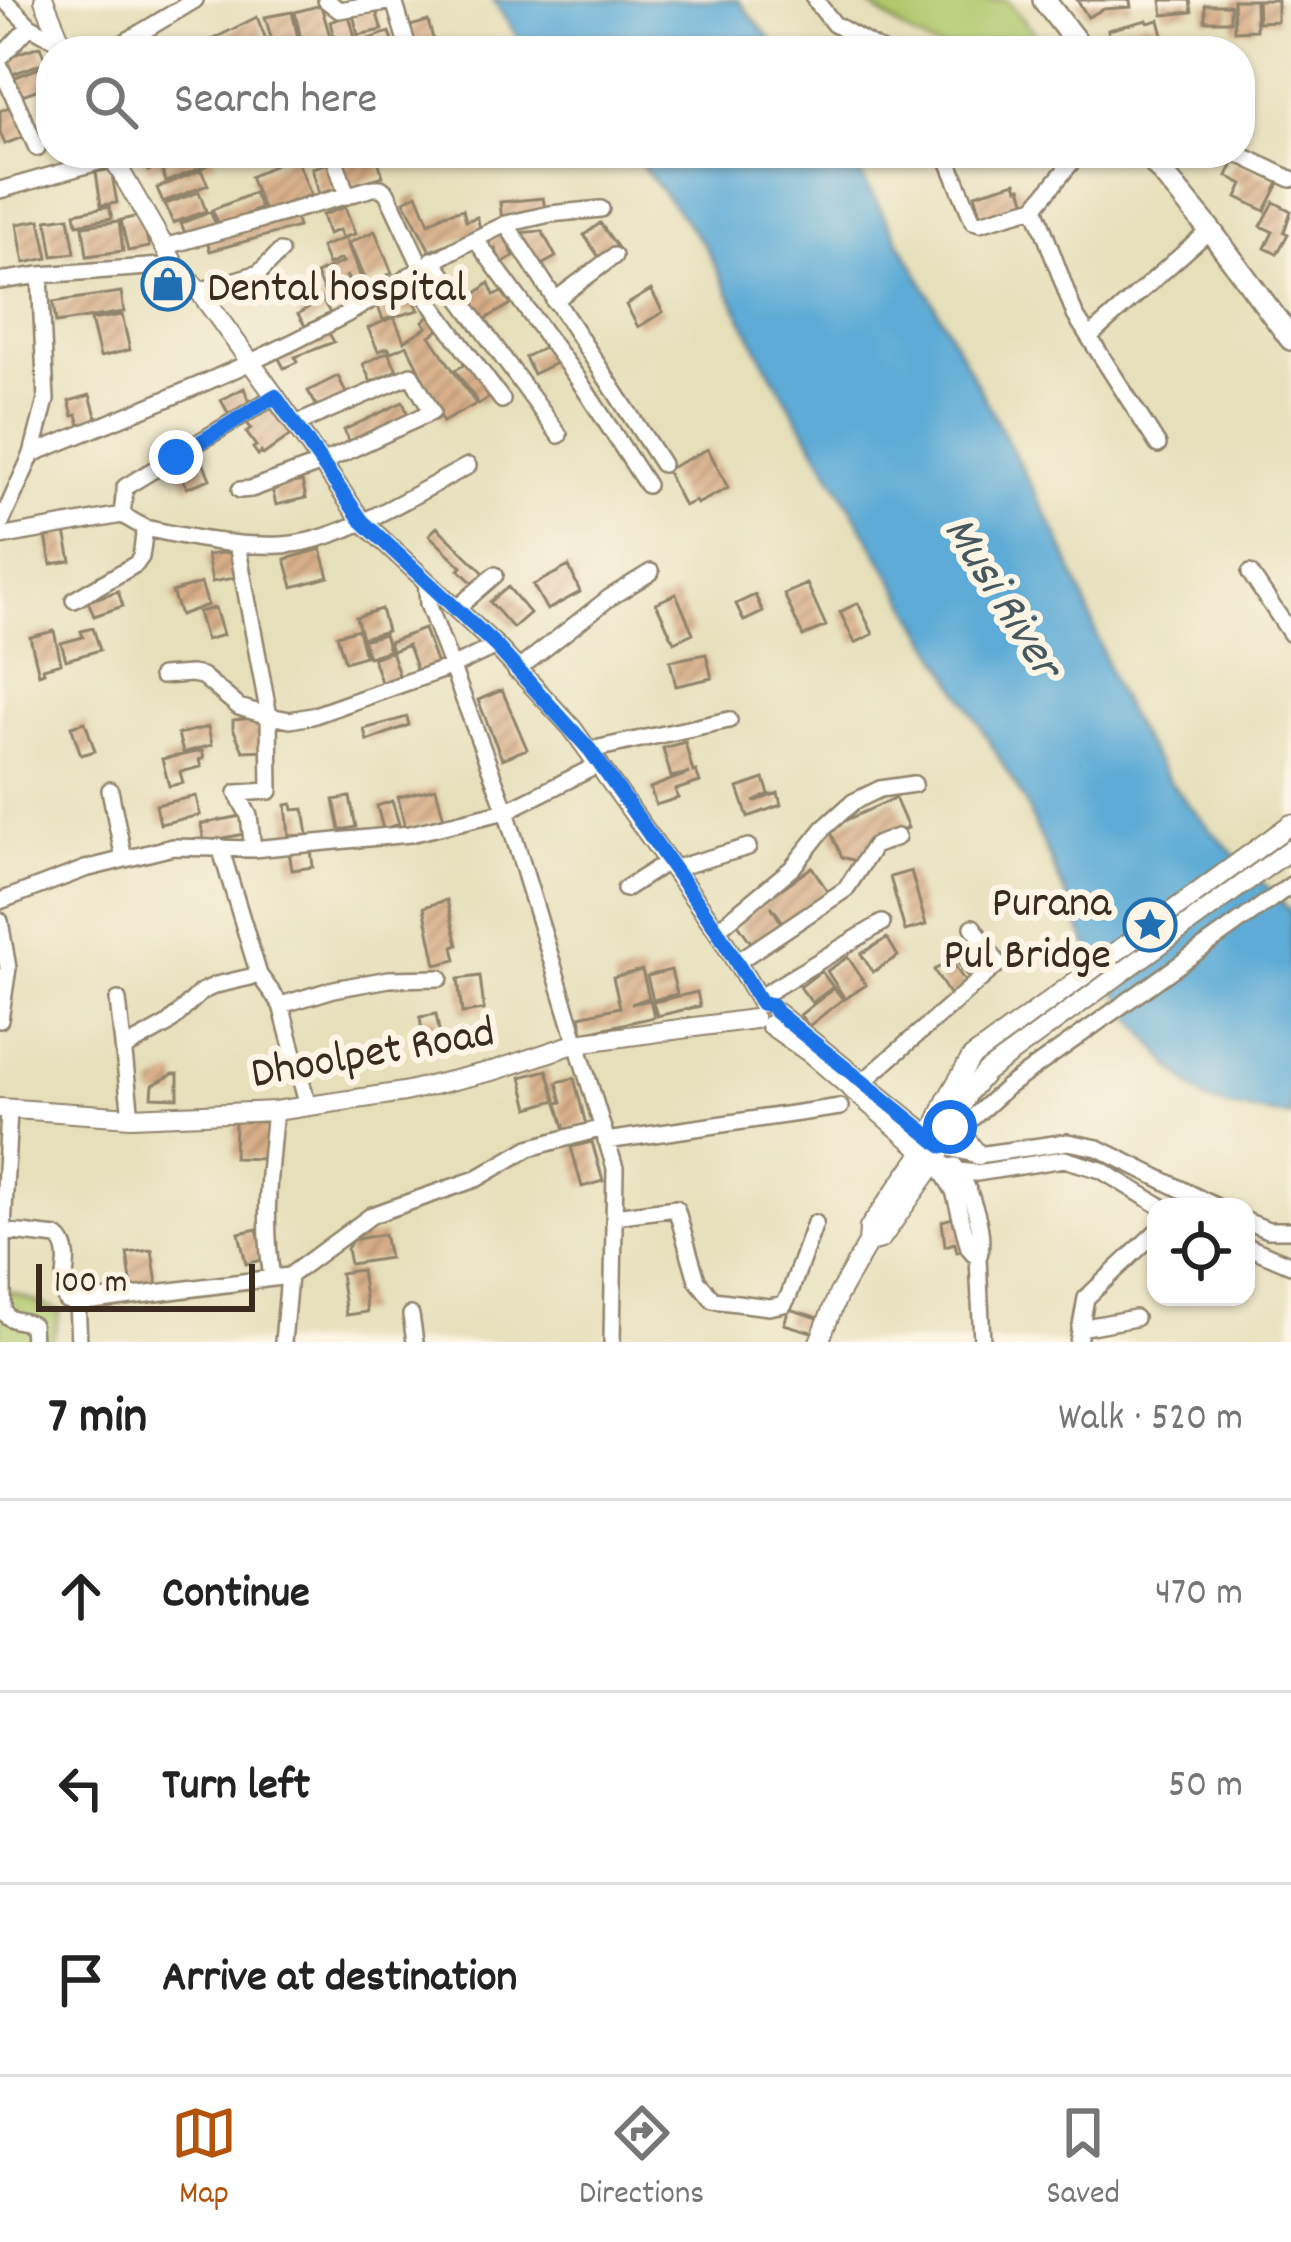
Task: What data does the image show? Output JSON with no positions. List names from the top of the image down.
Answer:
{
  "streets": {
    "main road": ["Dhoolpet Road"]
  },
  "water": ["Musi River"],
  "places": {
    "shop": ["Dental hospital"],
    "place": ["Purana Pul Bridge"]
  },
  "scale_bar": "100 m",
  "page": {
    "search": "Search here",
    "scale": "100 m",
    "heading": ["7 min", "Walk · 520 m"],
    "list": [
      ["Continue", "470 m"],
      ["Turn left", "50 m"],
      "Arrive at destination"
    ],
    "nav": ["Map", "Directions", "Saved"]
  }
}
